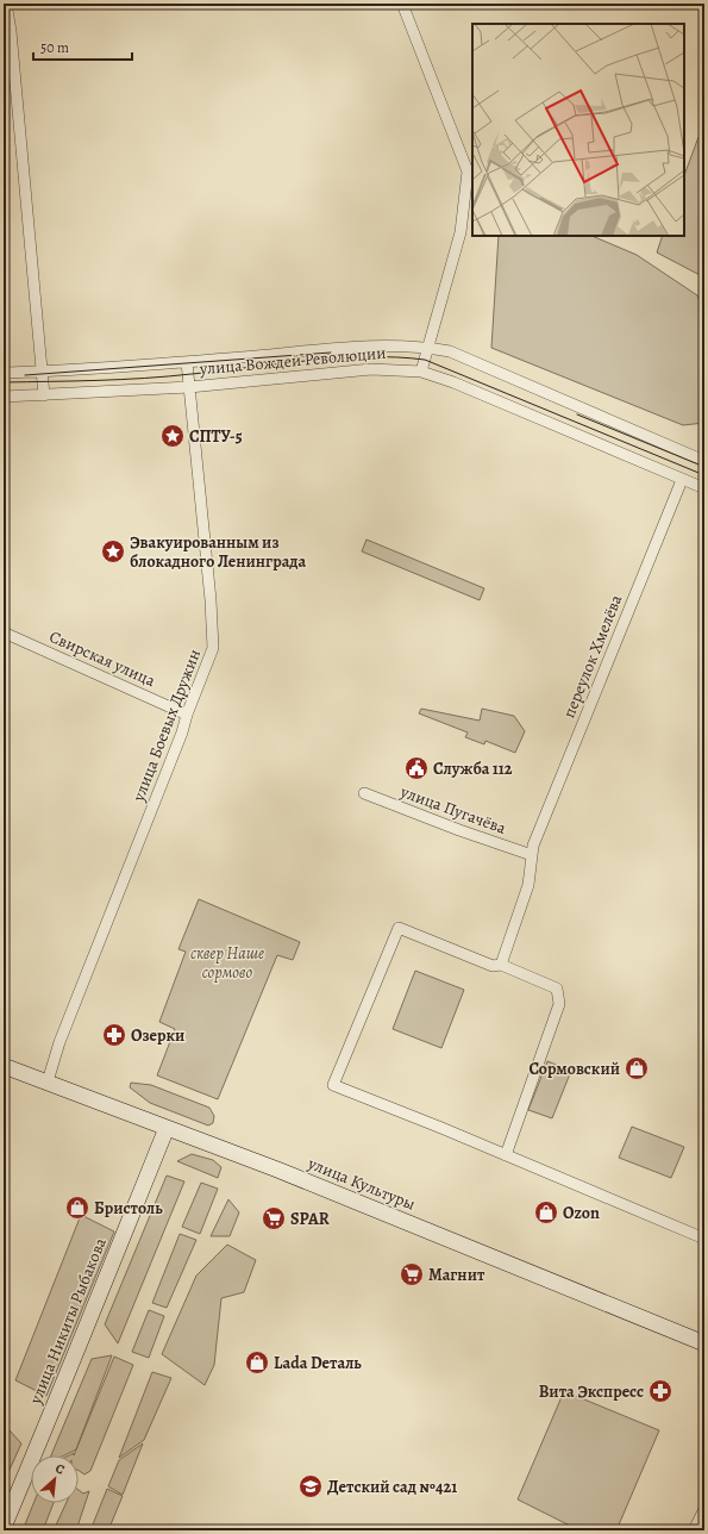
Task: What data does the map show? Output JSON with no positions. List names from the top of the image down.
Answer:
{
  "streets": {
    "main road": ["улица Культуры", "улица Никиты Рыбакова"],
    "street": [
      "улица Вождей Революции",
      "переулок Хмелёва",
      "Свирская улица",
      "улица Боевых Дружин",
      "улица Пугачёва"
    ]
  },
  "crossings": [
    ["улица Вождей Революции", "переулок Хмелёва"],
    ["улица Вождей Революции", "улица Боевых Дружин"],
    ["переулок Хмелёва", "улица Пугачёва"],
    ["Свирская улица", "улица Боевых Дружин"],
    ["улица Боевых Дружин", "улица Культуры"],
    ["улица Культуры", "улица Никиты Рыбакова"]
  ],
  "parks": ["сквер Наше сормово"],
  "places": {
    "place": ["СПТУ-5", "Эвакуированным из блокадного Ленинграда"],
    "public building": ["Служба 112"],
    "pharmacy": ["Озерки", "Вита Экспресс"],
    "shop": [
      "Сормовский",
      "Бристоль",
      "Ozon",
      "Lada Dеталь"
    ],
    "supermarket": ["SPAR", "Магнит"],
    "school or university": ["Детский сад №421"]
  },
  "scale_bar": "50 m",
  "north": "top right"
}
